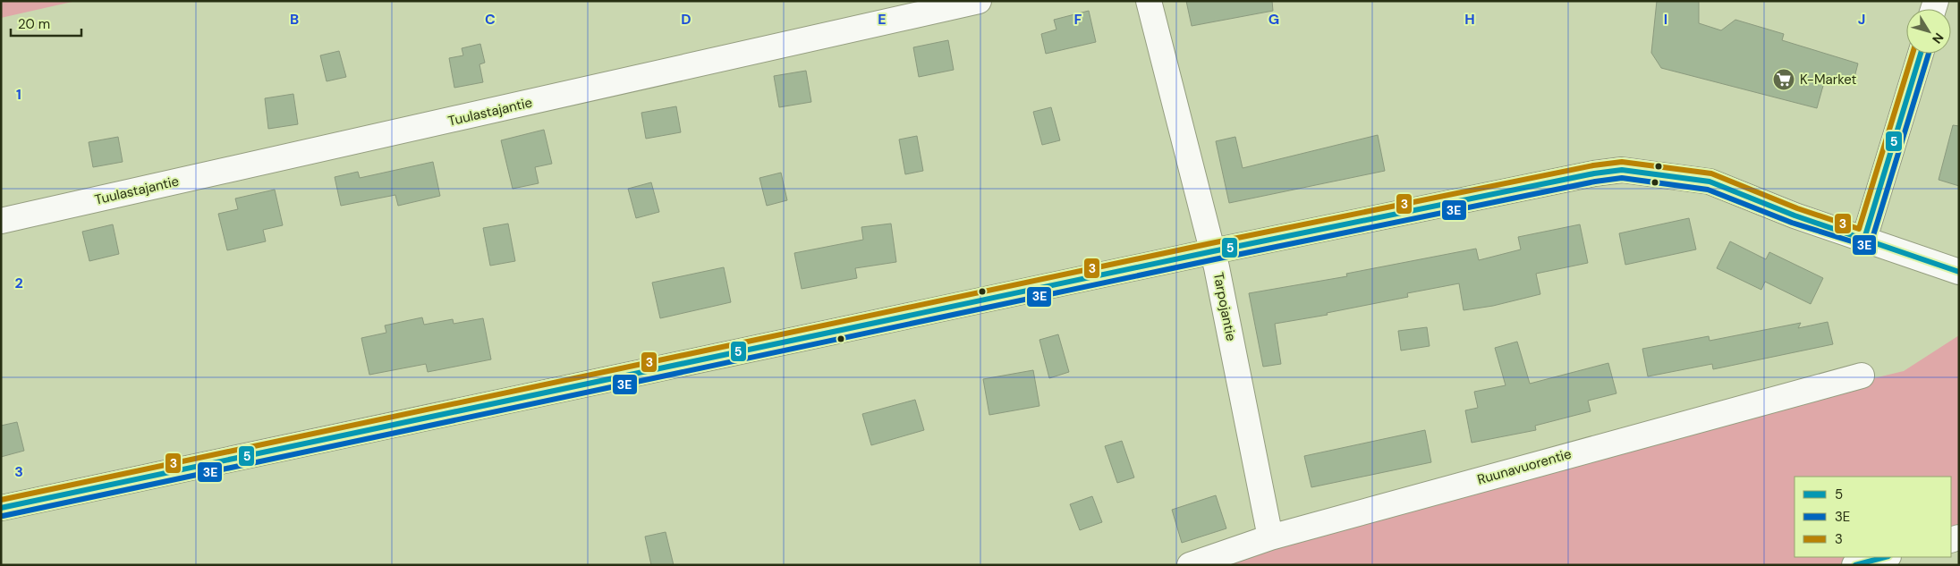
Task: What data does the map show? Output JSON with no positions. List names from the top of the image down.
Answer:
{
  "streets": {
    "street": ["Tuulastajantie", "Tarpojantie", "Ruunavuorentie"]
  },
  "crossings": [
    ["Tarpojantie", "Ruunavuorentie"]
  ],
  "places": {
    "supermarket": ["K-Market"]
  },
  "lines": ["transit line 5", "transit line 3E", "transit line 3"],
  "legend": ["5", "3E", "3"],
  "scale_bar": "20 m",
  "north": "bottom right",
  "grid": {
    "columns": [
      "B",
      "C",
      "D",
      "E",
      "F",
      "G",
      "H",
      "I",
      "J"
    ],
    "rows": ["1", "2", "3"]
  }
}
